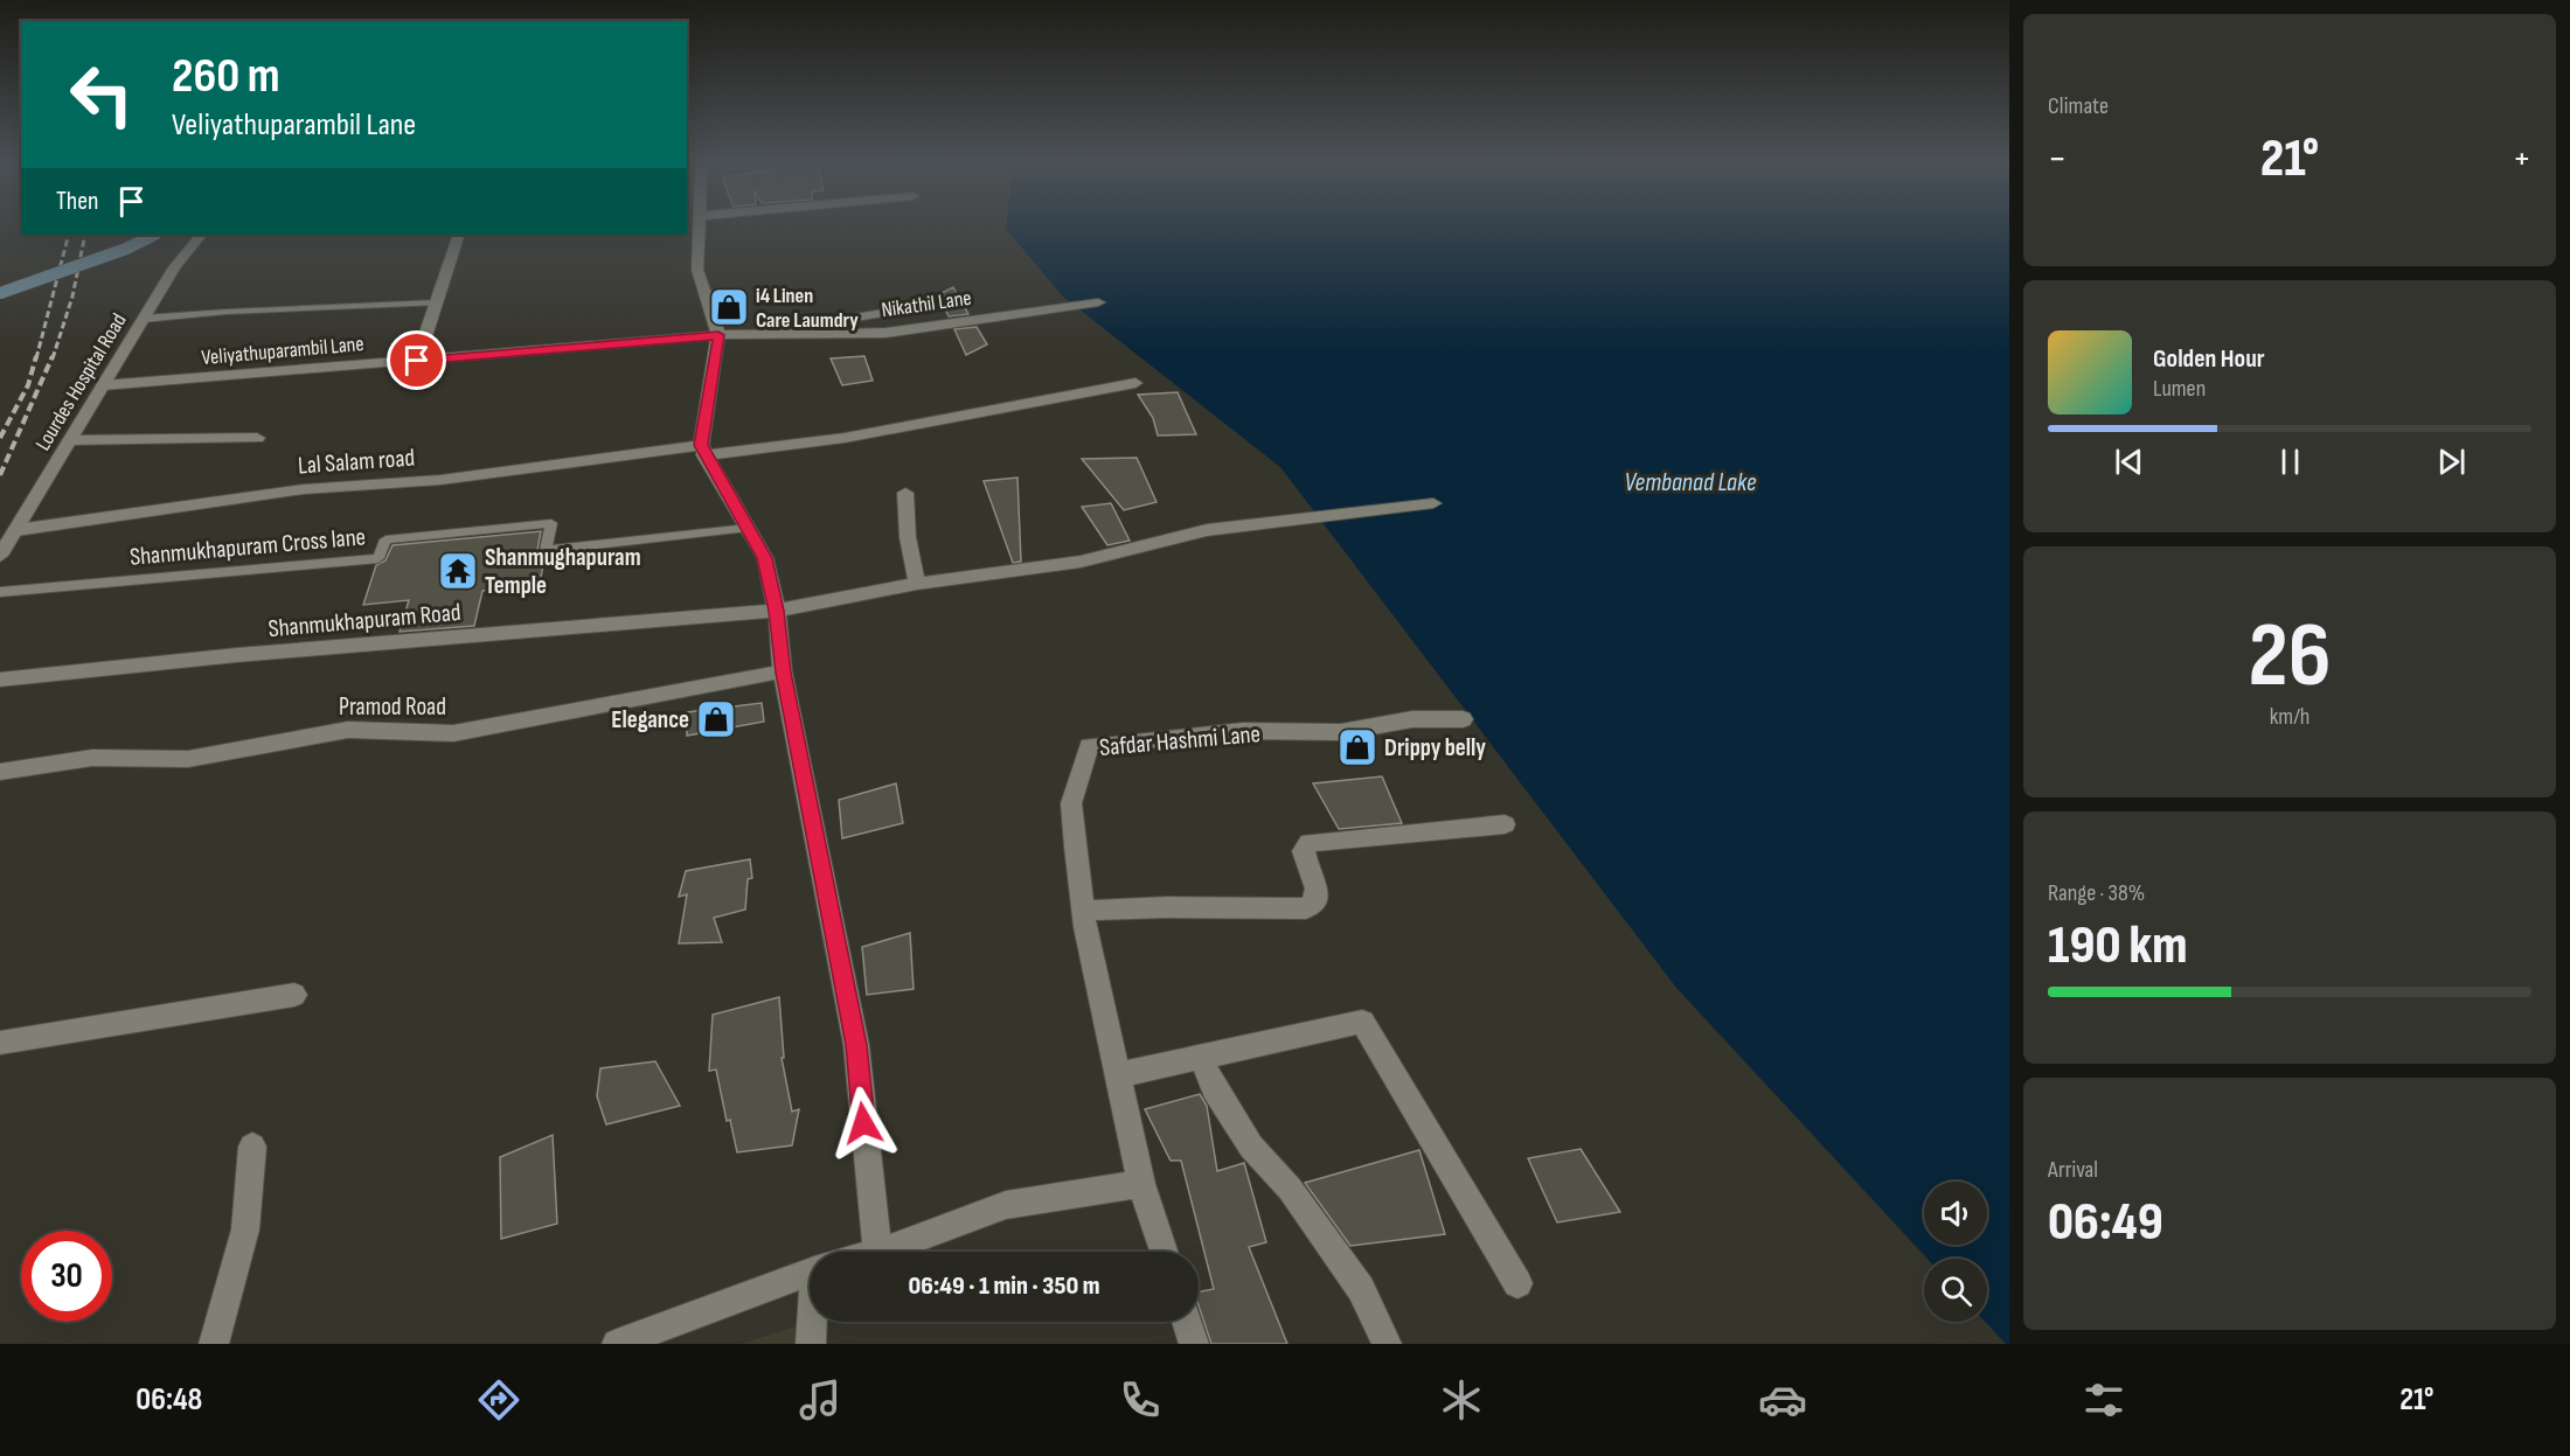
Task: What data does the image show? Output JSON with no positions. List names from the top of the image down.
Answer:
{
  "streets": {
    "street": [
      "Nikathil Lane",
      "Veliyathuparambil Lane",
      "Lourdes Hospital Road",
      "Lal Salam road",
      "Shanmukhapuram Road",
      "Pramod Road",
      "Safdar Hashmi Lane"
    ],
    "lane": ["Shanmukhapuram Cross lane"]
  },
  "crossings": [
    ["Nikathil Lane", "Veliyathuparambil Lane"],
    ["Veliyathuparambil Lane", "Lourdes Hospital Road"],
    ["Lourdes Hospital Road", "Lal Salam road"]
  ],
  "water": ["Vembanad Lake"],
  "places": {
    "shop": ["i4 Linen Care Laumdry", "Elegance", "Drippy belly"],
    "temple": ["Shanmughapuram Temple"]
  },
  "page": {
    "tile": [
      "Climate",
      ["26", "km/h"],
      ["Range · 38%", "190 km"],
      ["Arrival", "06:49"]
    ],
    "turn": ["260 m", "Veliyathuparambil Lane"],
    "heat": ["−", "21°", "+"],
    "then": "Then",
    "song": ["Golden Hour", "Lumen"],
    "limit": "30",
    "trip": "06:49 · 1 min · 350 m",
    "tabs": ["06:48", "21°"]
  }
}
